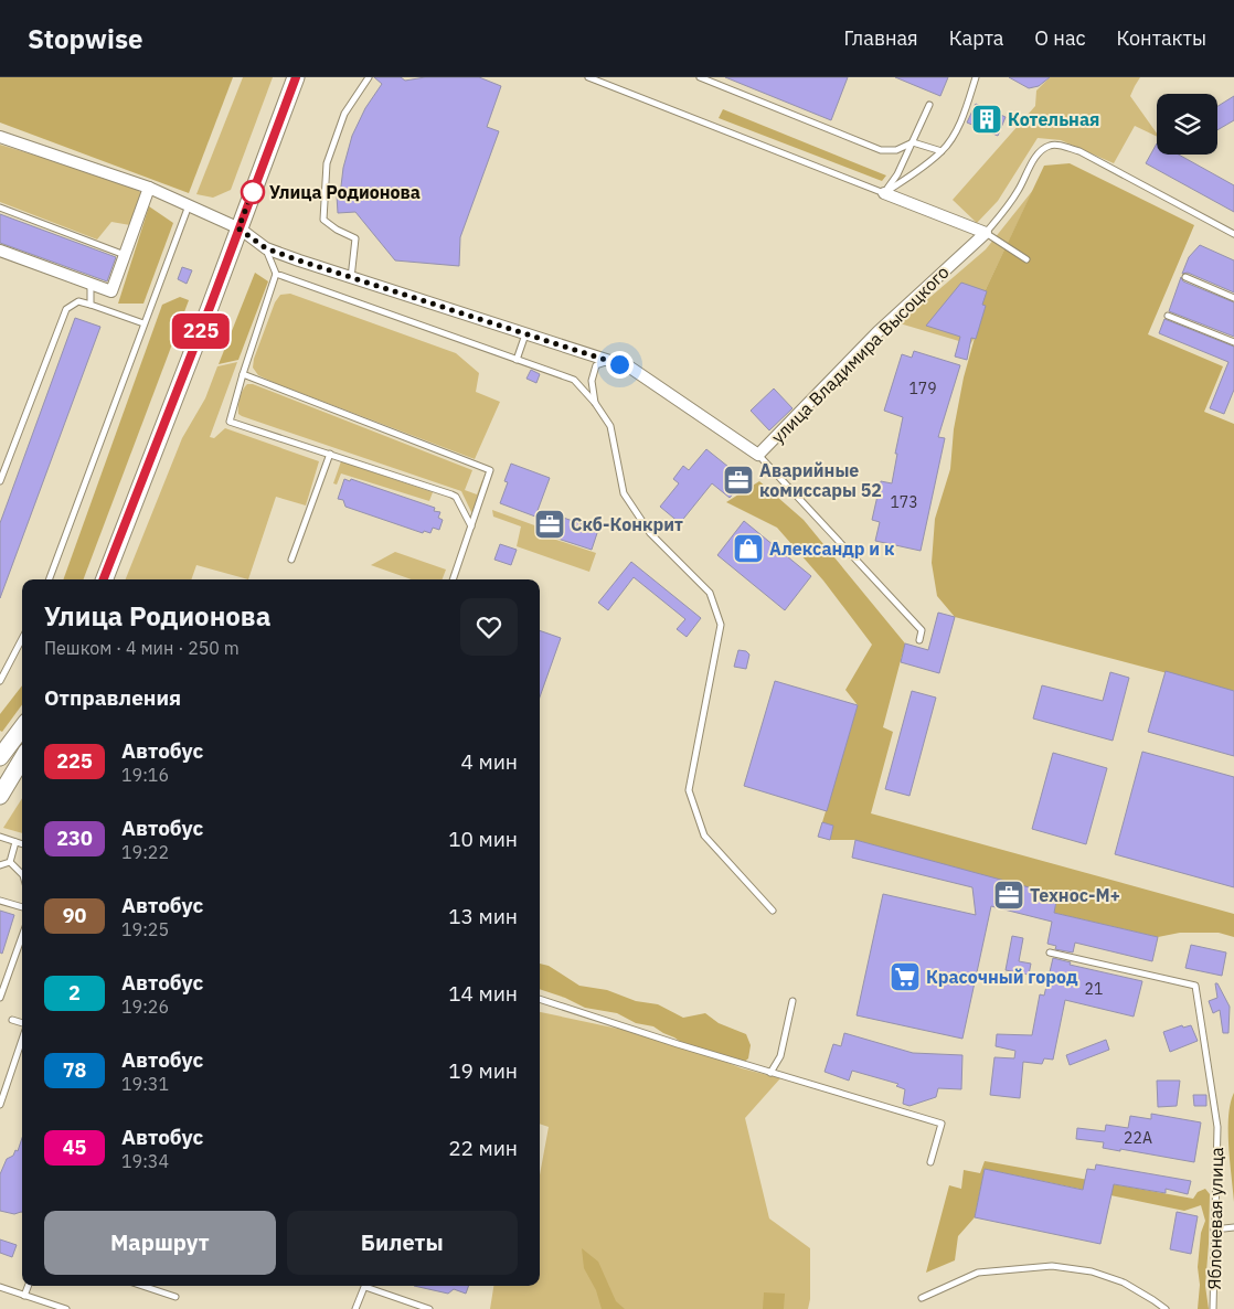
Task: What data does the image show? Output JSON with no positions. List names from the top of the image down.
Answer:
{
  "streets": {
    "street": ["улица Владимира Высоцкого"],
    "lane": ["Яблоневая улица"]
  },
  "places": {
    "building": ["Котельная"],
    "other": ["Улица Родионова"],
    "office": ["Аварийные комиссары 52", "Скб-Конкрит", "Технос-М+"],
    "shop": ["Александр и к"],
    "supermarket": ["Красочный город"]
  },
  "lines": ["bus line 225"],
  "house_numbers": [
    "179",
    "173",
    "21",
    "22А"
  ],
  "page": {
    "header": "Stopwise",
    "nav": [
      "Главная",
      "Карта",
      "О нас",
      "Контакты"
    ],
    "on_map": "225",
    "heading": [
      ["Улица Родионова", "Пешком · 4 мин · 250 m"],
      "Отправления"
    ],
    "list": [
      {
        "mark": "225",
        "name": "Автобус",
        "note": "19:16",
        "value": "4 мин"
      },
      {
        "mark": "230",
        "name": "Автобус",
        "note": "19:22",
        "value": "10 мин"
      },
      {
        "mark": "90",
        "name": "Автобус",
        "note": "19:25",
        "value": "13 мин"
      },
      {
        "mark": "2",
        "name": "Автобус",
        "note": "19:26",
        "value": "14 мин"
      },
      {
        "mark": "78",
        "name": "Автобус",
        "note": "19:31",
        "value": "19 мин"
      },
      {
        "mark": "45",
        "name": "Автобус",
        "note": "19:34",
        "value": "22 мин"
      }
    ],
    "buttons": ["Маршрут", "Билеты"]
  }
}
